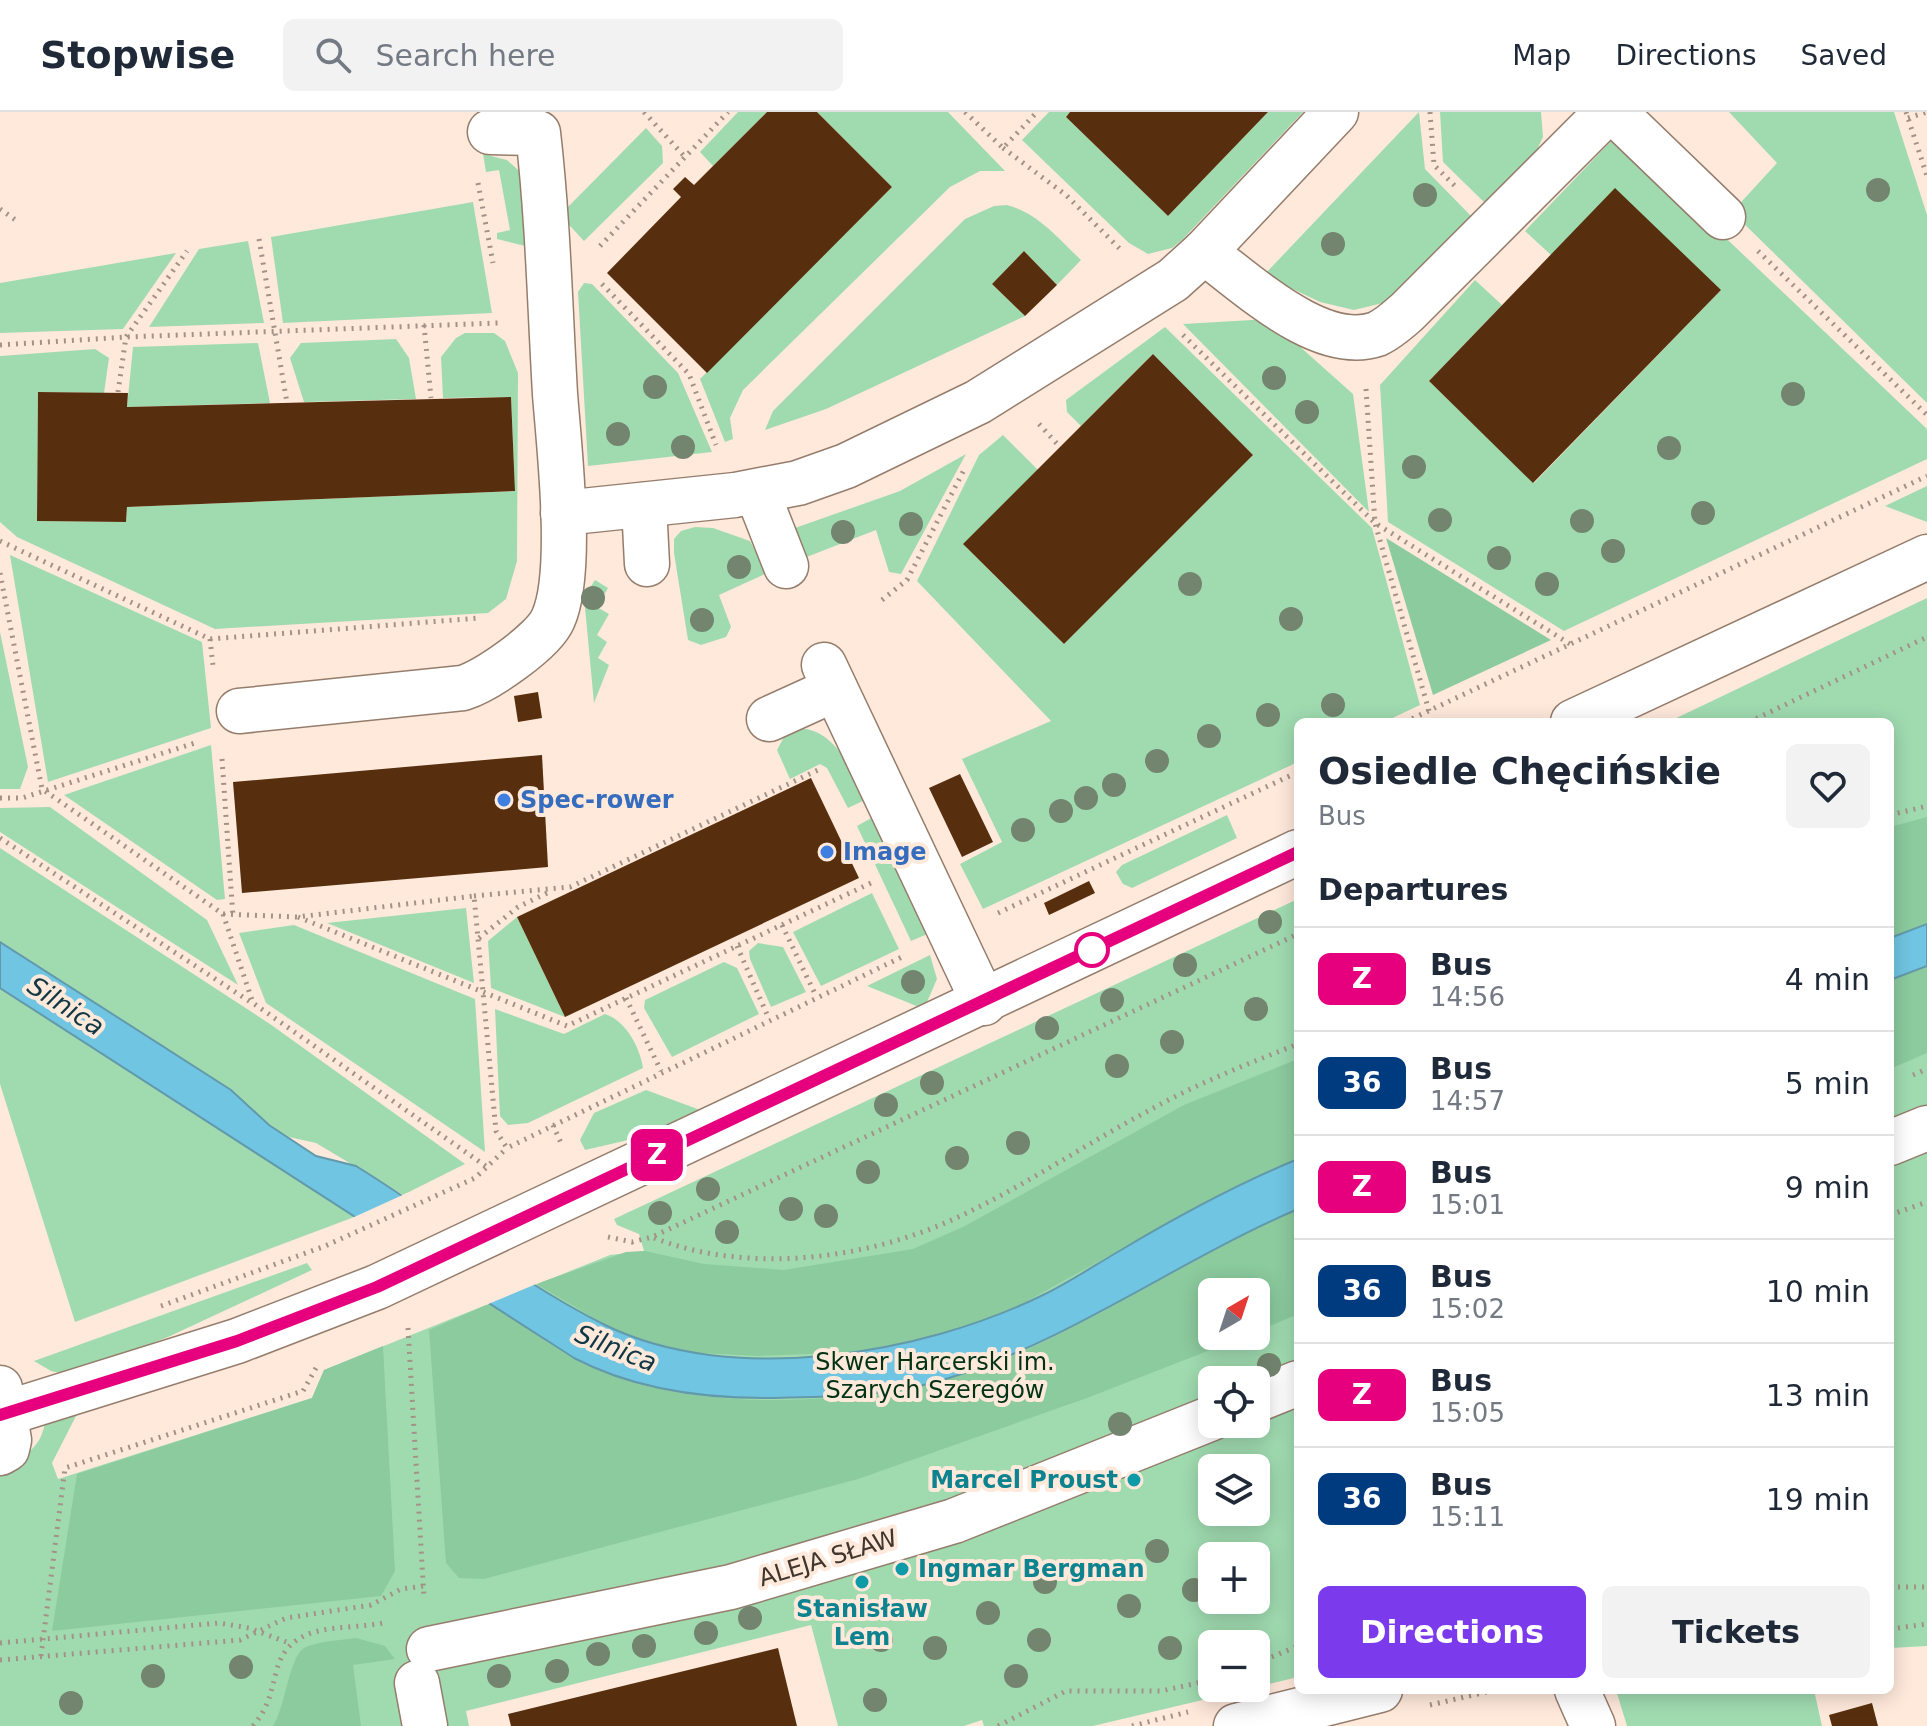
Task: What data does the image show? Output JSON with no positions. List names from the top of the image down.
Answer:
{
  "streets": {
    "street": ["ALEJA SŁAW"]
  },
  "water": ["Silnica"],
  "parks": ["Skwer Harcerski im. Szarych Szeregów"],
  "places": [
    "Spec-rower",
    "Image",
    "Marcel Proust",
    "Ingmar Bergman",
    "Stanisław Lem"
  ],
  "lines": ["bus line Z"],
  "north": "top right",
  "page": {
    "header": "Stopwise",
    "search": "Search here",
    "nav": ["Map", "Directions", "Saved"],
    "on_map": "Z",
    "heading": [
      ["Osiedle Chęcińskie", "Bus"],
      "Departures"
    ],
    "list": [
      {
        "mark": "Z",
        "name": "Bus",
        "note": "14:56",
        "value": "4 min"
      },
      {
        "mark": "36",
        "name": "Bus",
        "note": "14:57",
        "value": "5 min"
      },
      {
        "mark": "Z",
        "name": "Bus",
        "note": "15:01",
        "value": "9 min"
      },
      {
        "mark": "36",
        "name": "Bus",
        "note": "15:02",
        "value": "10 min"
      },
      {
        "mark": "Z",
        "name": "Bus",
        "note": "15:05",
        "value": "13 min"
      },
      {
        "mark": "36",
        "name": "Bus",
        "note": "15:11",
        "value": "19 min"
      }
    ],
    "map_buttons": ["+", "−"],
    "buttons": ["Directions", "Tickets"]
  }
}
